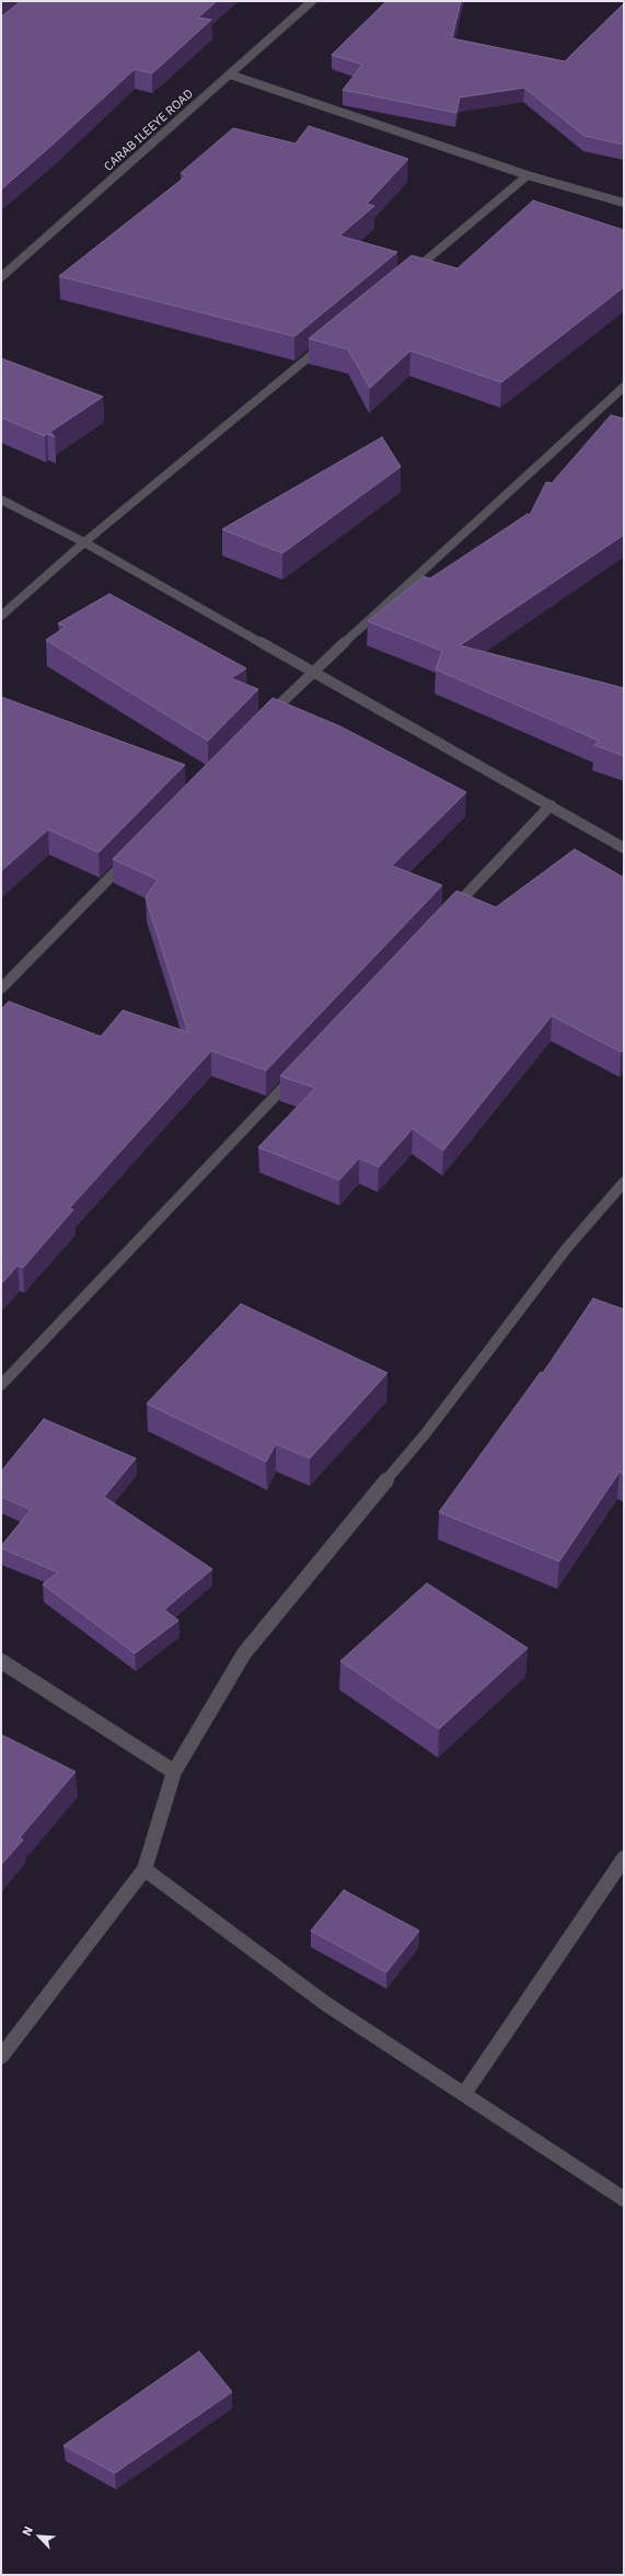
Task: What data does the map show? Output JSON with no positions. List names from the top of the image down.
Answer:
{
  "streets": {
    "street": ["CARAB ILEEYE ROAD"]
  },
  "north": "top left"
}
